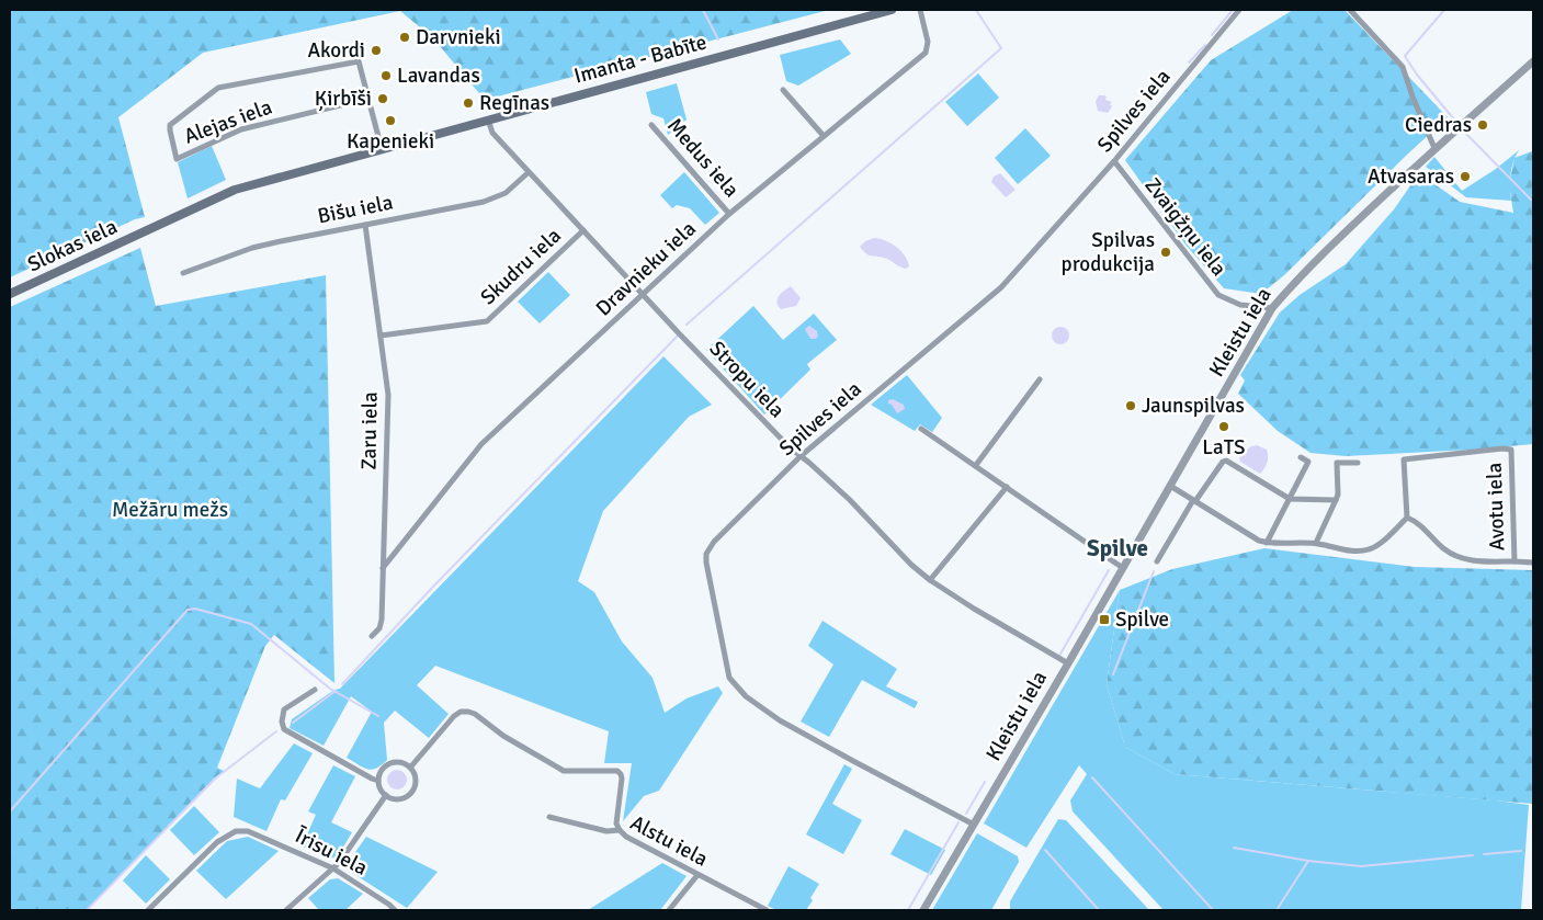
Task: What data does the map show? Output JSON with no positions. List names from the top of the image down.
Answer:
{
  "streets": {
    "main road": ["Imanta - Babīte", "Slokas iela"],
    "street": [
      "Spilves iela",
      "Alejas iela",
      "Medus iela",
      "Bišu iela",
      "Zvaigžņu iela",
      "Skudru iela",
      "Dravnieku iela",
      "Kleistu iela",
      "Stropu iela",
      "Zaru iela",
      "Avotu iela",
      "Alstu iela",
      "Īrisu iela"
    ]
  },
  "crossings": [
    ["Imanta - Babīte", "Slokas iela"],
    ["Imanta - Babīte", "Stropu iela"],
    ["Spilves iela", "Zvaigžņu iela"],
    ["Spilves iela", "Kleistu iela"],
    ["Spilves iela", "Stropu iela"],
    ["Medus iela", "Dravnieku iela"],
    ["Bišu iela", "Stropu iela"],
    ["Bišu iela", "Zaru iela"],
    ["Zvaigžņu iela", "Kleistu iela"],
    ["Skudru iela", "Stropu iela"],
    ["Skudru iela", "Zaru iela"],
    ["Dravnieku iela", "Stropu iela"],
    ["Dravnieku iela", "Zaru iela"],
    ["Kleistu iela", "Stropu iela"]
  ],
  "districts": ["Spilve"],
  "parks": ["Mežāru mežs"],
  "places": {
    "other": [
      "Darvnieki",
      "Akordi",
      "Lavandas",
      "Ķirbīši",
      "Regīnas",
      "Kapenieki",
      "Ciedras",
      "Atvasaras",
      "Spilvas produkcija",
      "Jaunspilvas",
      "LaTS"
    ],
    "transit": ["Spilve"]
  }
}
